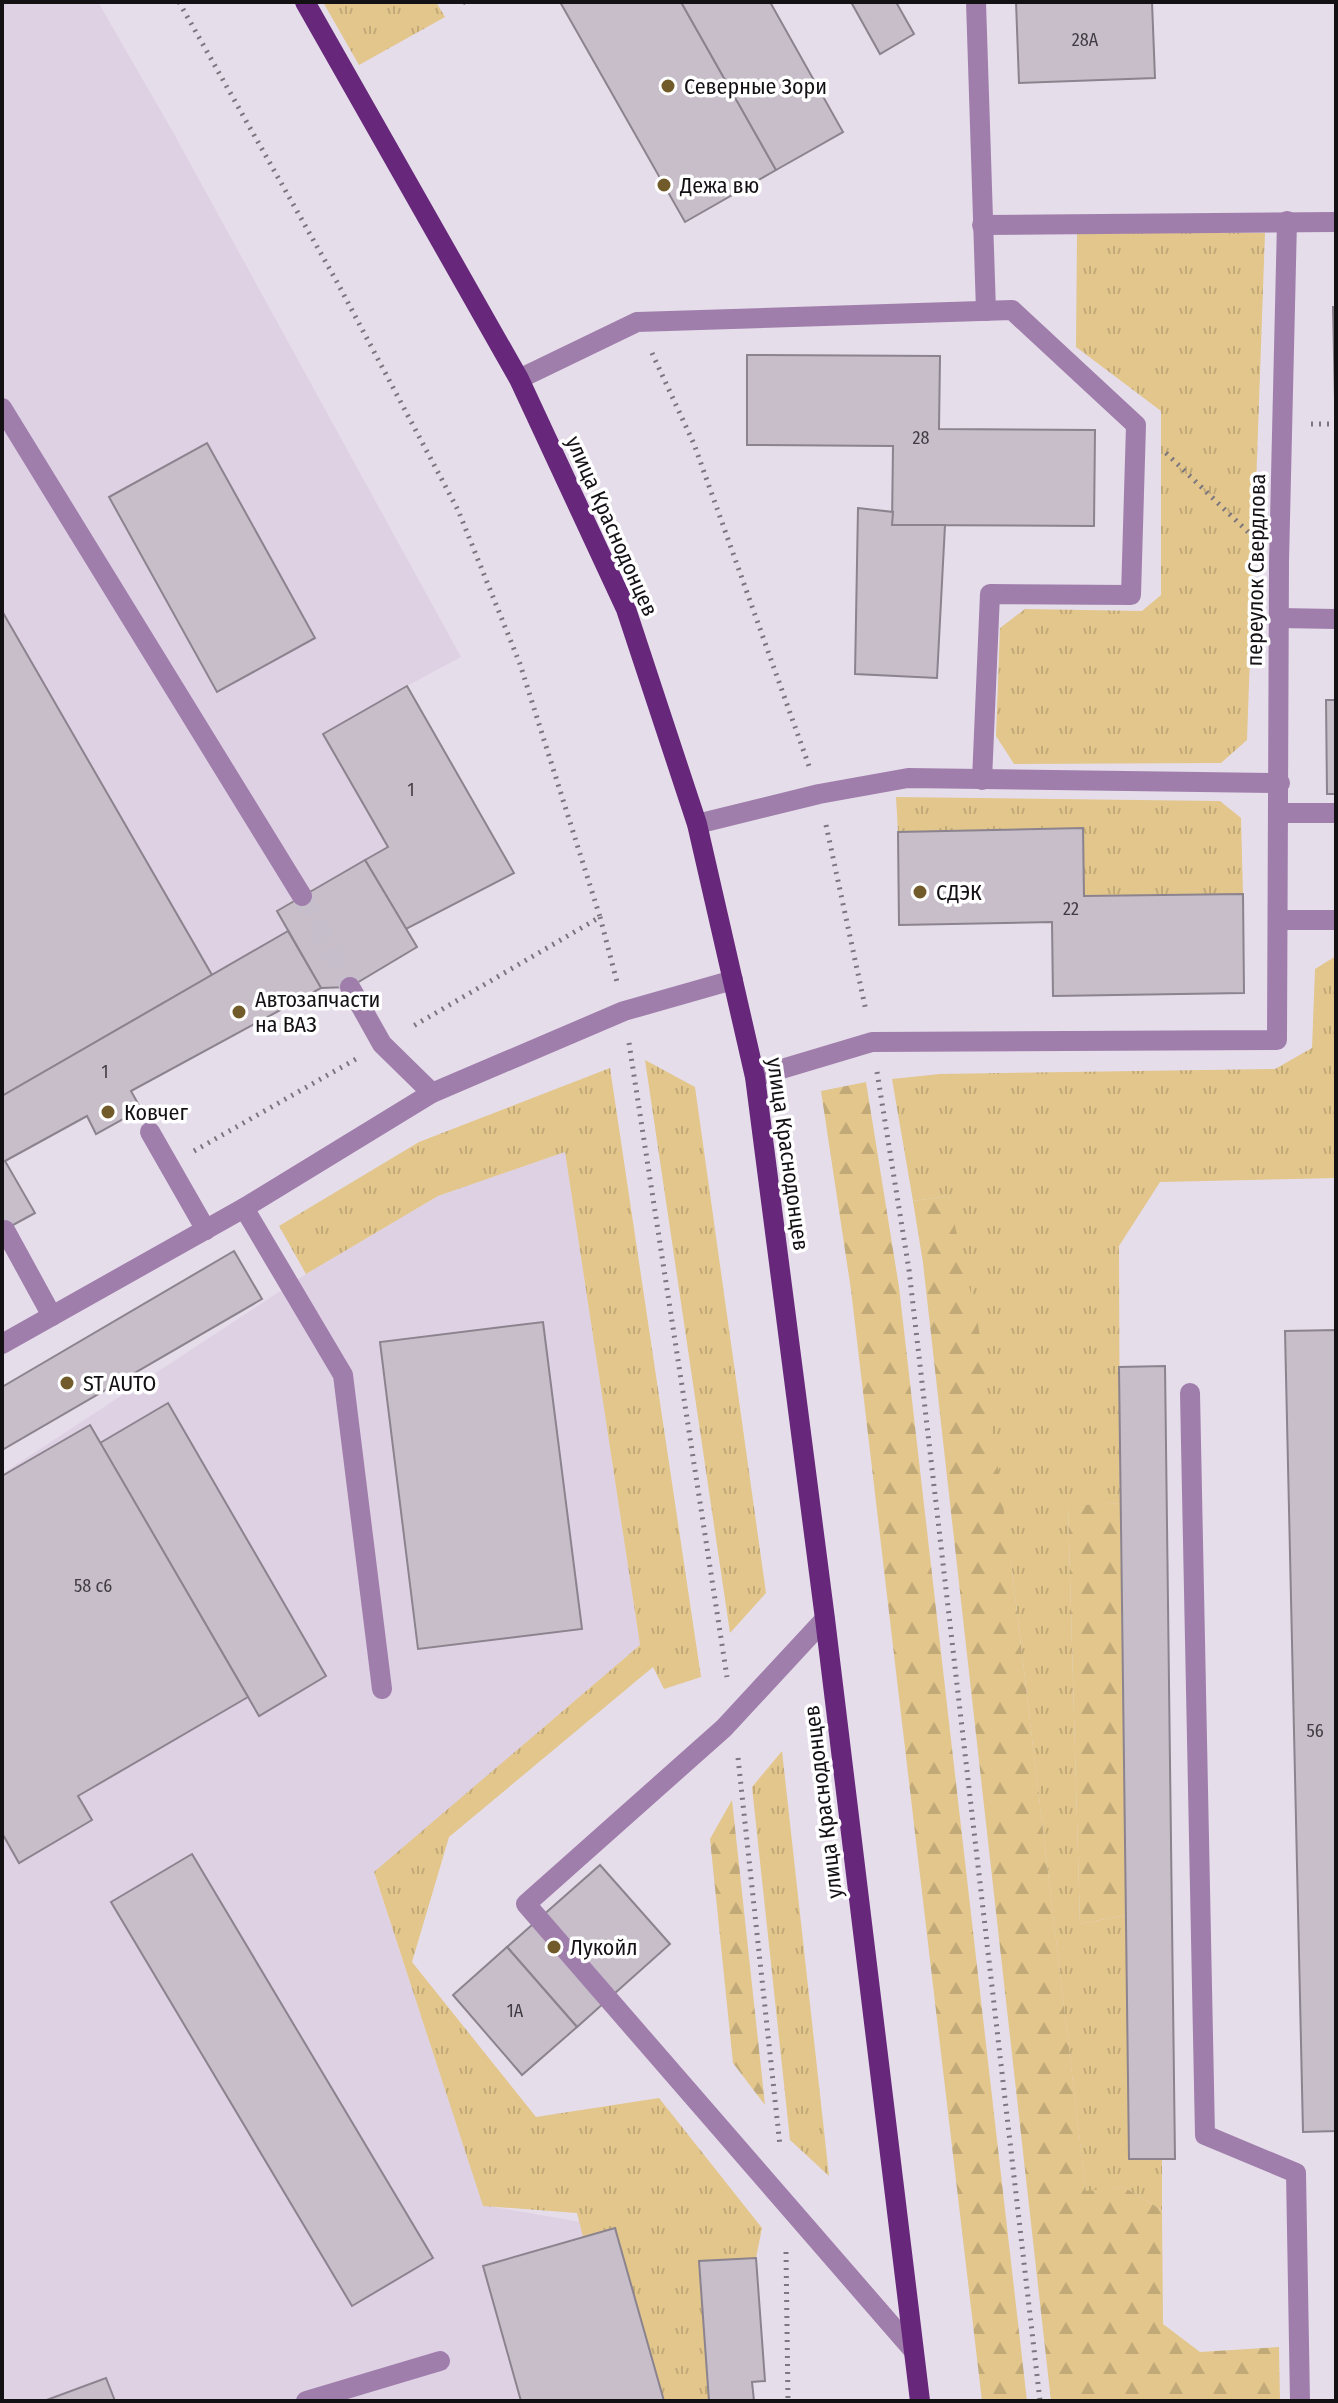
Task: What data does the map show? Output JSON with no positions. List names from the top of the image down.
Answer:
{
  "streets": {
    "main road": ["улица Краснодонцев"],
    "street": ["переулок Свердлова"]
  },
  "places": [
    "Северные Зори",
    "Дежа вю",
    "СДЭК",
    "Автозапчасти на ВАЗ",
    "Ковчег",
    "ST AUTO",
    "Лукойл"
  ],
  "house_numbers": [
    "28А",
    "28",
    "1",
    "22",
    "1",
    "58 с6",
    "56",
    "1А"
  ]
}
